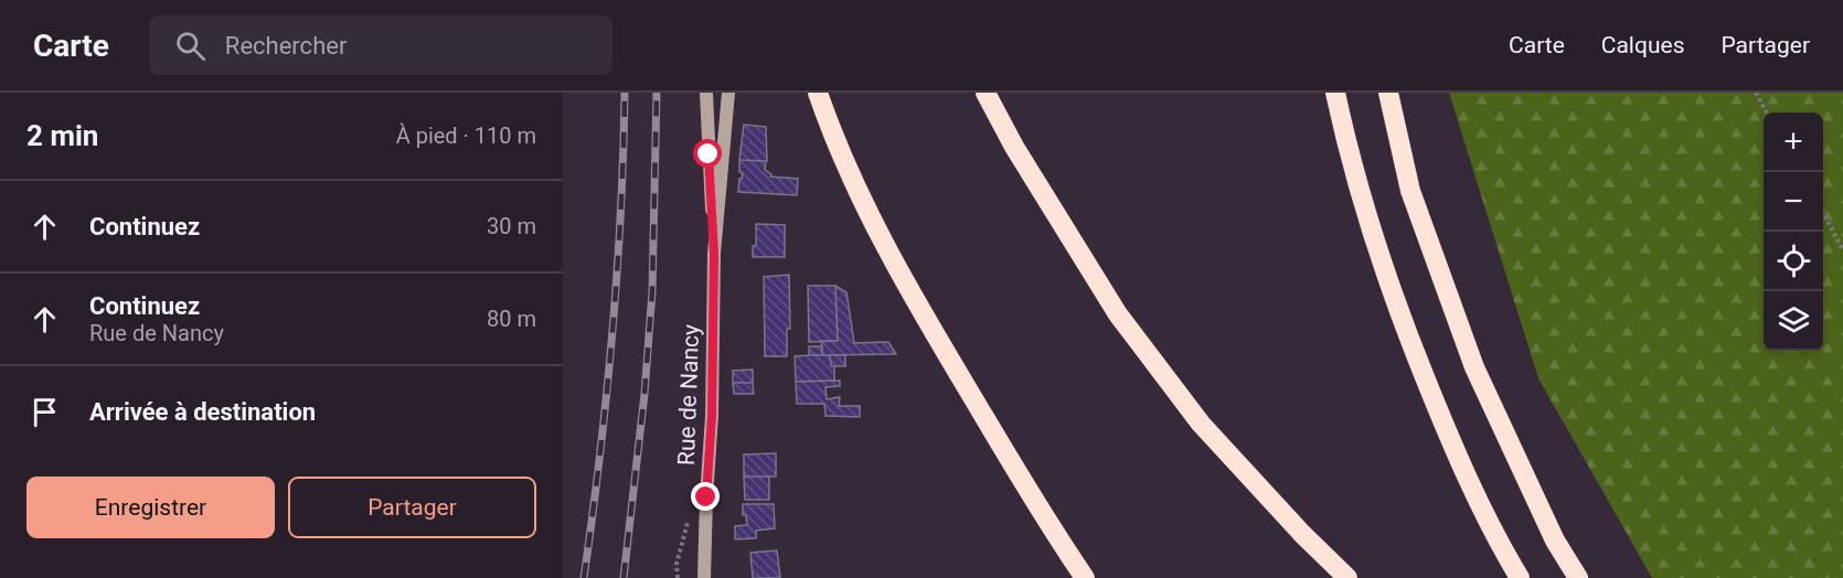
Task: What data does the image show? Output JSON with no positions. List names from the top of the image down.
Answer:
{
  "streets": {
    "main road": ["Rue de Nancy"]
  },
  "page": {
    "header": "Carte",
    "search": "Rechercher",
    "nav": ["Carte", "Calques", "Partager"],
    "heading": ["2 min", "À pied · 110 m"],
    "map_buttons": ["+", "−"],
    "list": [
      ["Continuez", "30 m"],
      ["Continuez", "Rue de Nancy", "80 m"],
      "Arrivée à destination"
    ],
    "buttons": ["Enregistrer", "Partager"]
  }
}
